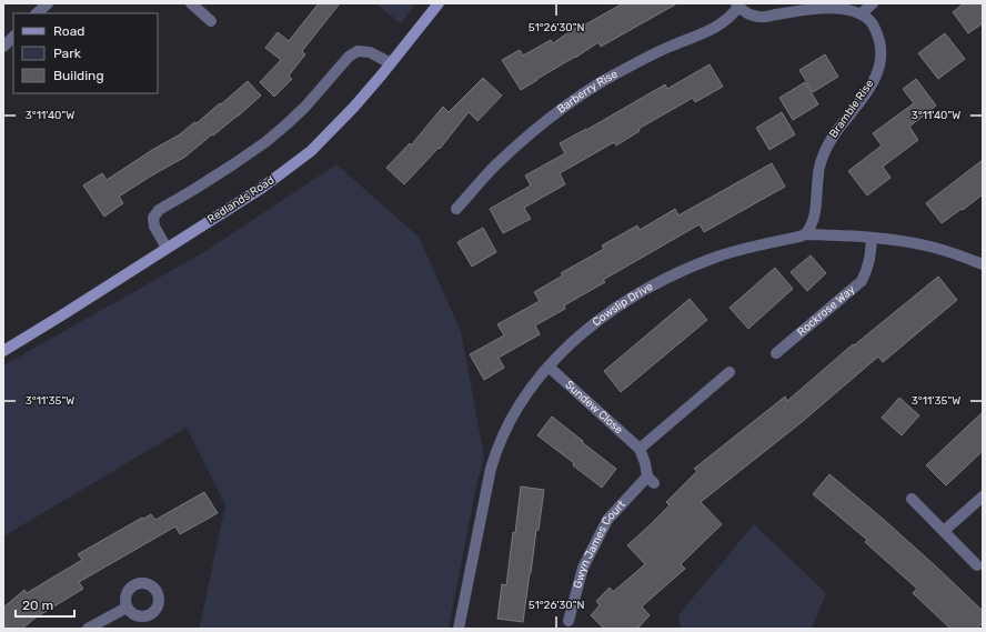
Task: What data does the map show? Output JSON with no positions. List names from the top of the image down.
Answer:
{
  "streets": {
    "main road": ["Redlands Road"],
    "street": [
      "Barberry Rise",
      "Bramble Rise",
      "Cowslip Drive",
      "Rockrose Way",
      "Sundew Close",
      "Gwyn James Court"
    ]
  },
  "crossings": [
    ["Bramble Rise", "Cowslip Drive"],
    ["Cowslip Drive", "Rockrose Way"],
    ["Cowslip Drive", "Sundew Close"],
    ["Sundew Close", "Gwyn James Court"]
  ],
  "legend": ["Road", "Park", "Building"],
  "scale_bar": "20 m",
  "coordinates": ["51°26'30\"N", "3°11'40\"W", "3°11'35\"W"]
}
